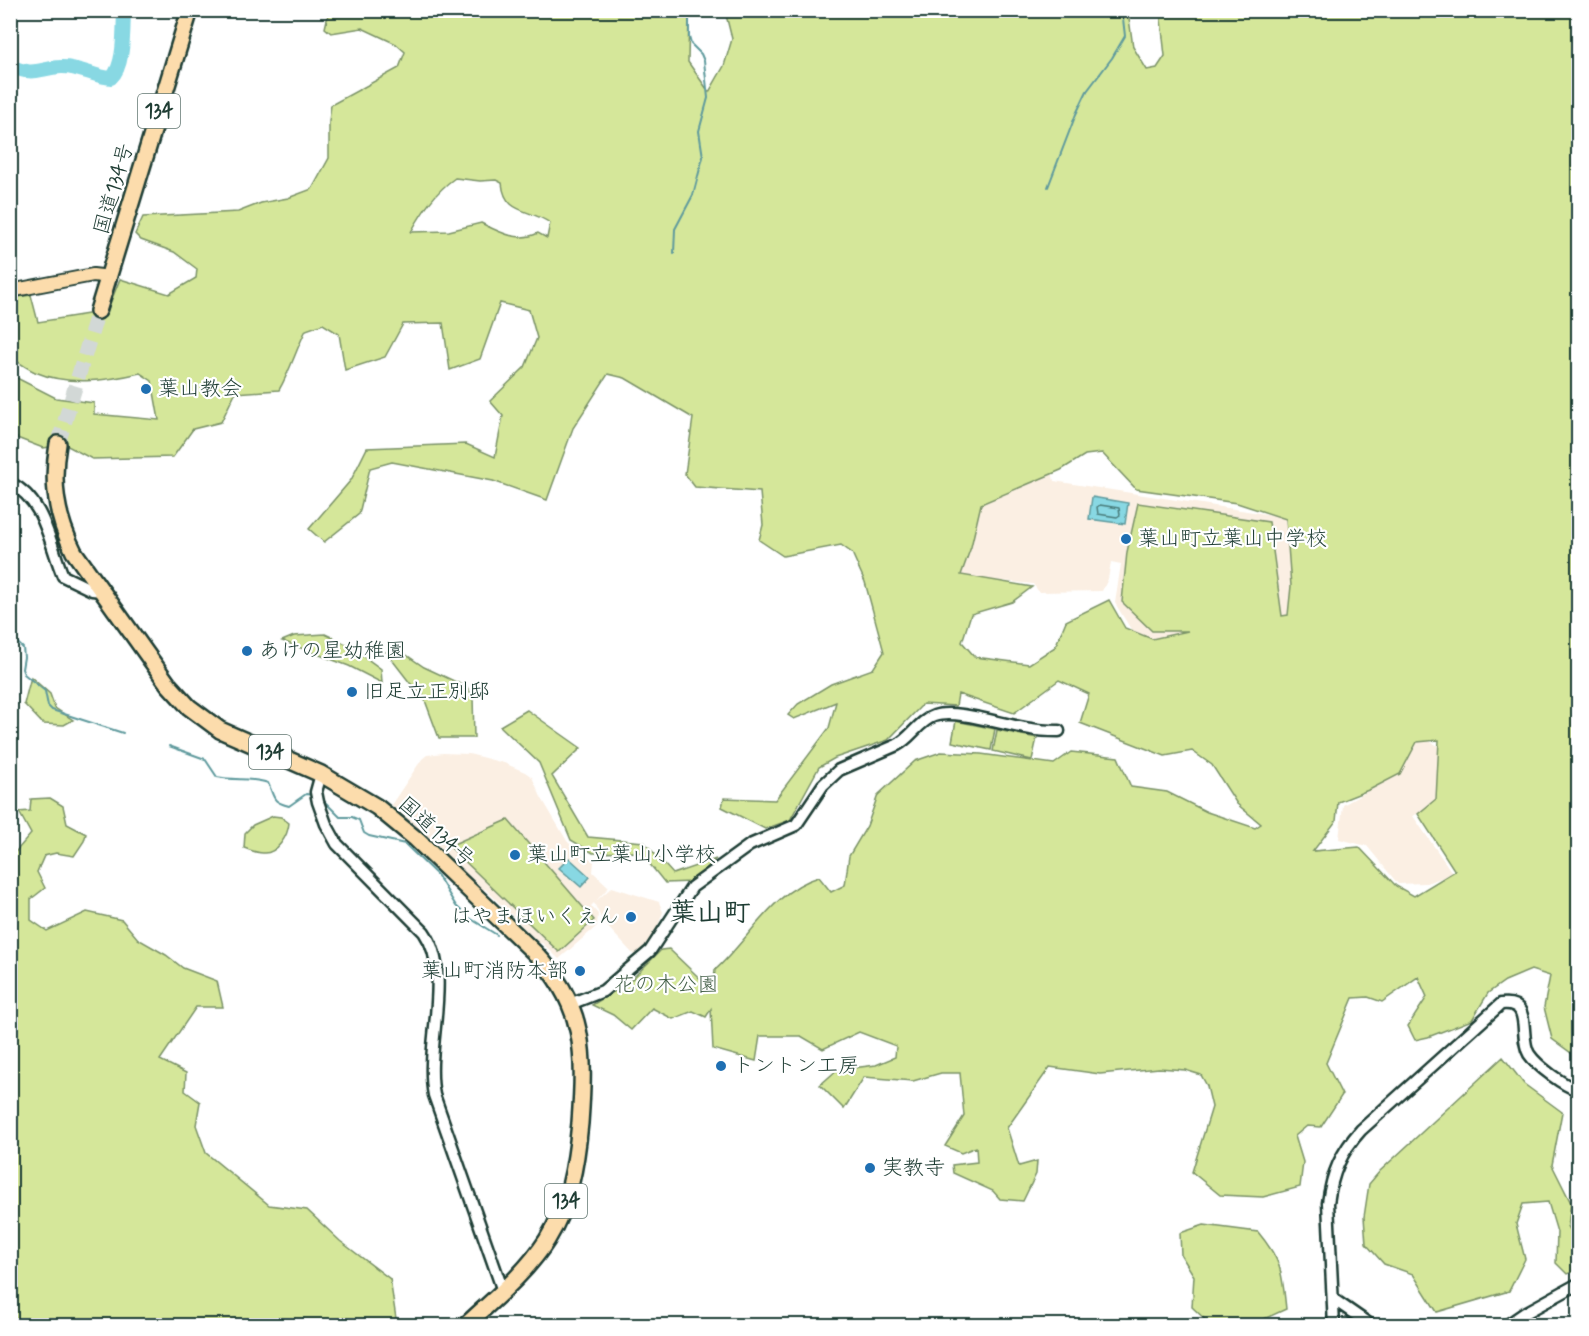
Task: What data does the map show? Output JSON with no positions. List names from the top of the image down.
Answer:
{
  "streets": {
    "highway": ["134", "国道134号"]
  },
  "districts": ["葉山町"],
  "parks": ["花の木公園"],
  "places": [
    "葉山教会",
    "葉山町立葉山中学校",
    "あけの星幼稚園",
    "旧足立正別邸",
    "葉山町立葉山小学校",
    "はやまほいくえん",
    "葉山町消防本部",
    "トントン工房",
    "実教寺"
  ]
}
